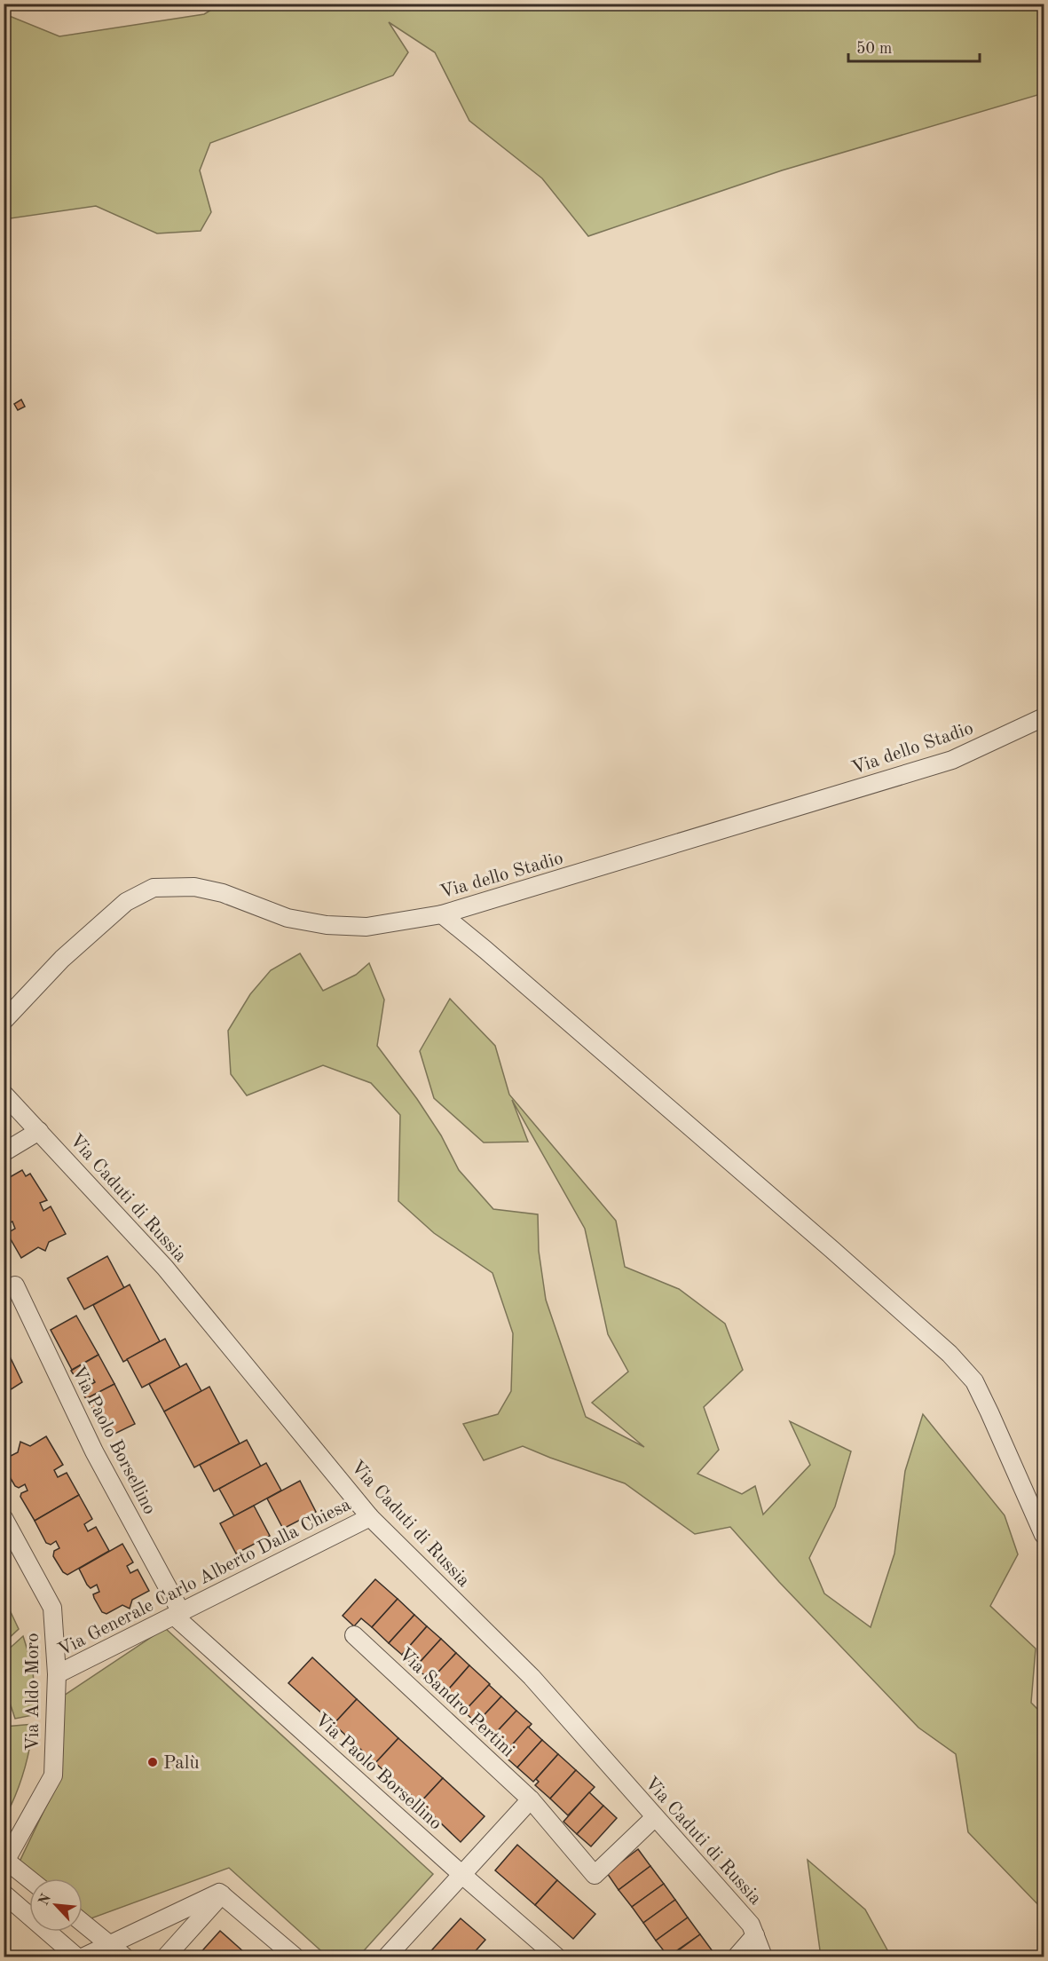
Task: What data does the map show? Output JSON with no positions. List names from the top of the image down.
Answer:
{
  "streets": {
    "street": [
      "Via dello Stadio",
      "Via Caduti di Russia",
      "Via Paolo Borsellino",
      "Via Generale Carlo Alberto Dalla Chiesa",
      "Via Aldo Moro",
      "Via Sandro Pertini"
    ]
  },
  "crossings": [
    ["Via Caduti di Russia", "Via Generale Carlo Alberto Dalla Chiesa"],
    ["Via Caduti di Russia", "Via Sandro Pertini"],
    ["Via Paolo Borsellino", "Via Generale Carlo Alberto Dalla Chiesa"],
    ["Via Generale Carlo Alberto Dalla Chiesa", "Via Aldo Moro"]
  ],
  "places": ["Palù"],
  "scale_bar": "50 m",
  "north": "top left"
}
